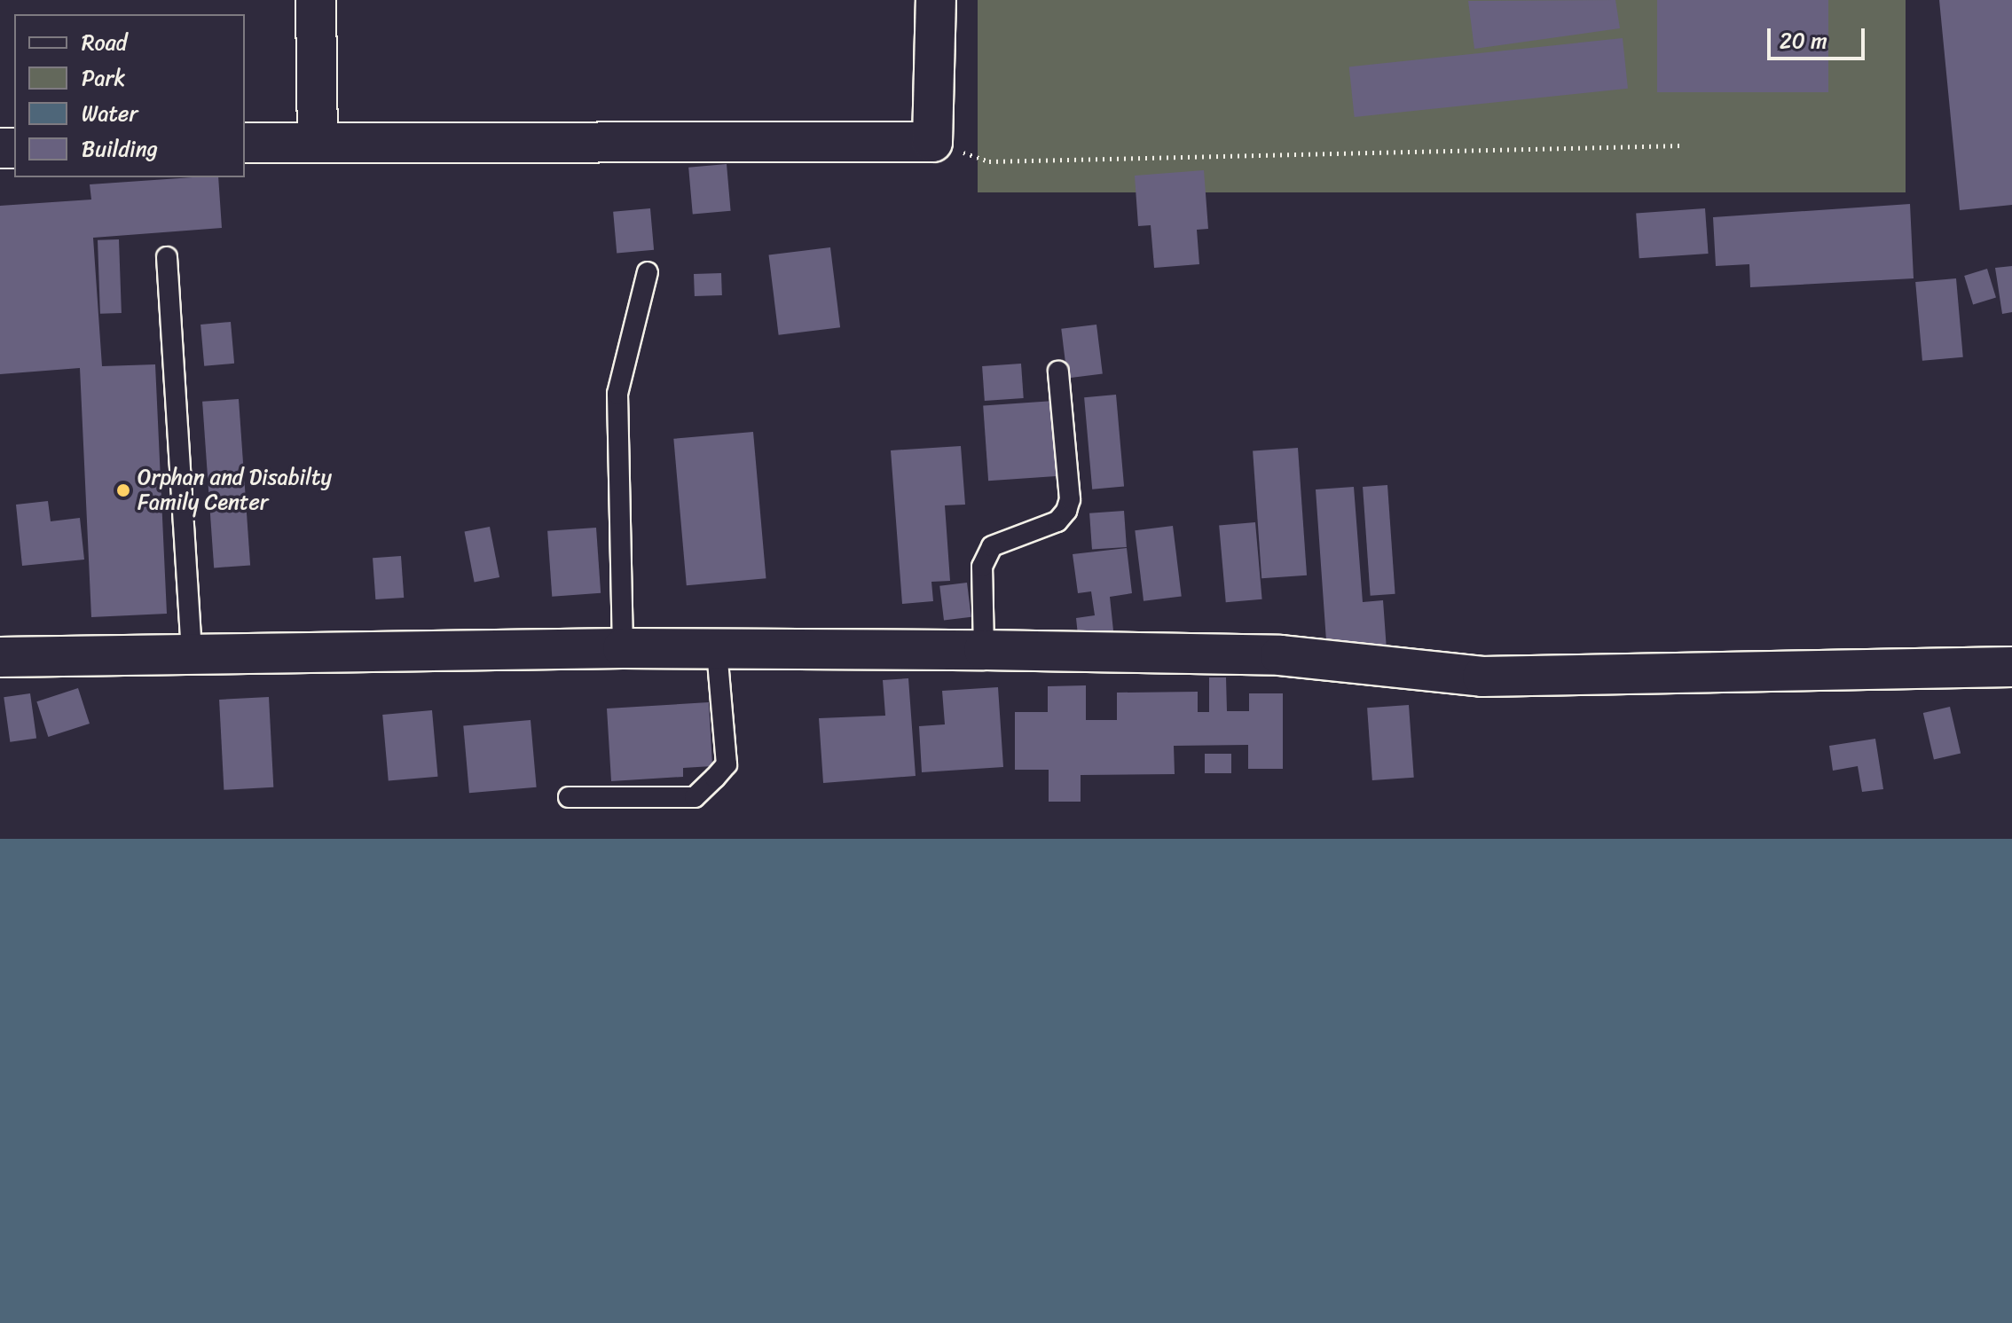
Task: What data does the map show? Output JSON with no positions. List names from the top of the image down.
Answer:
{
  "places": ["Orphan and Disabilty Family Center"],
  "legend": [
    "Road",
    "Park",
    "Water",
    "Building"
  ],
  "scale_bar": "20 m"
}
